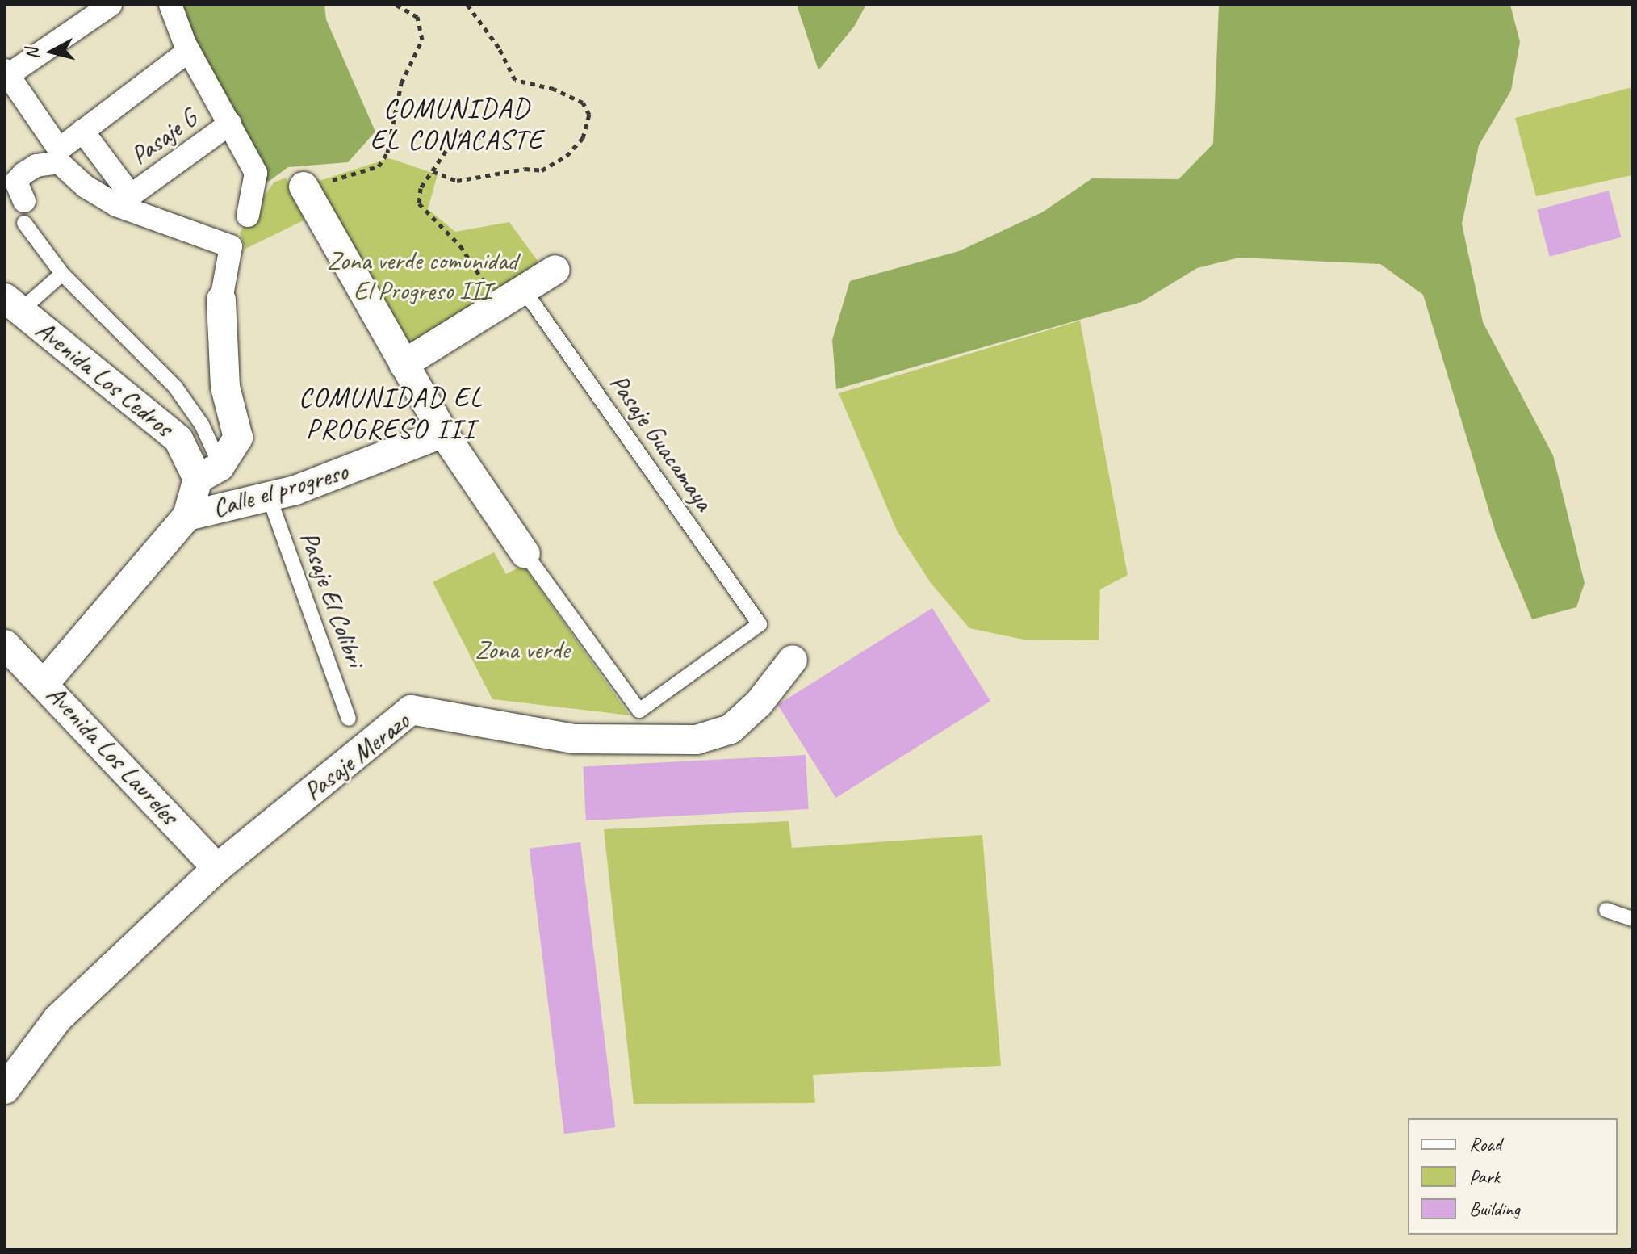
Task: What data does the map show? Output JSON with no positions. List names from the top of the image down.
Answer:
{
  "streets": {
    "street": [
      "Pasaje G",
      "Avenida Los Cedros",
      "Calle el progreso",
      "Avenida Los Laureles",
      "Pasaje Merazo"
    ],
    "lane": ["Pasaje Guacamaya", "Pasaje El Colibri"]
  },
  "crossings": [
    ["Calle el progreso", "Pasaje El Colibri"],
    ["Avenida Los Laureles", "Pasaje Merazo"]
  ],
  "districts": ["COMUNIDAD EL CONACASTE", "COMUNIDAD EL PROGRESO III"],
  "parks": ["Zona verde comunidad El Progreso III", "Zona verde"],
  "legend": ["Road", "Park", "Building"],
  "north": "left"
}
